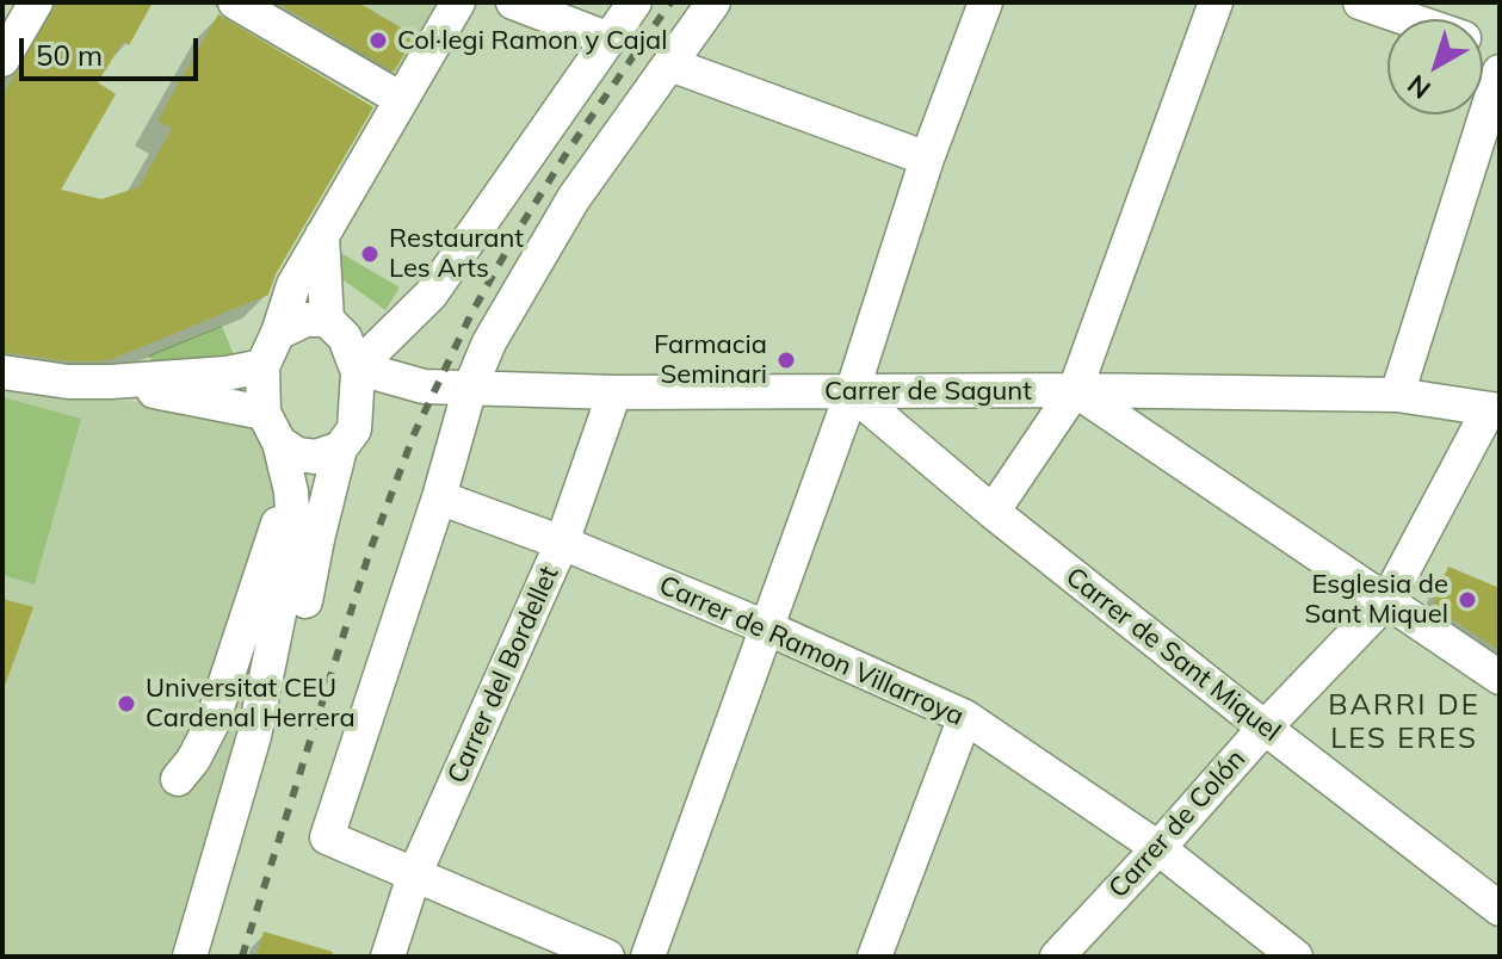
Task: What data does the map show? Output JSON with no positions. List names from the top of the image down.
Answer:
{
  "streets": {
    "street": [
      "Carrer de Sagunt",
      "Carrer de Ramon Villarroya",
      "Carrer de Sant Miquel",
      "Carrer del Bordellet",
      "Carrer de Colón"
    ]
  },
  "crossings": [
    ["Carrer de Sagunt", "Carrer de Sant Miquel"],
    ["Carrer de Sagunt", "Carrer del Bordellet"],
    ["Carrer de Sagunt", "Carrer de Colón"],
    ["Carrer de Ramon Villarroya", "Carrer del Bordellet"],
    ["Carrer de Ramon Villarroya", "Carrer de Colón"],
    ["Carrer de Sant Miquel", "Carrer de Colón"]
  ],
  "districts": ["BARRI DE LES ERES"],
  "places": [
    "Col·legi Ramon y Cajal",
    "Restaurant Les Arts",
    "Farmacia Seminari",
    "Esglesia de Sant Miquel",
    "Universitat CEU Cardenal Herrera"
  ],
  "scale_bar": "50 m",
  "north": "bottom left"
}
